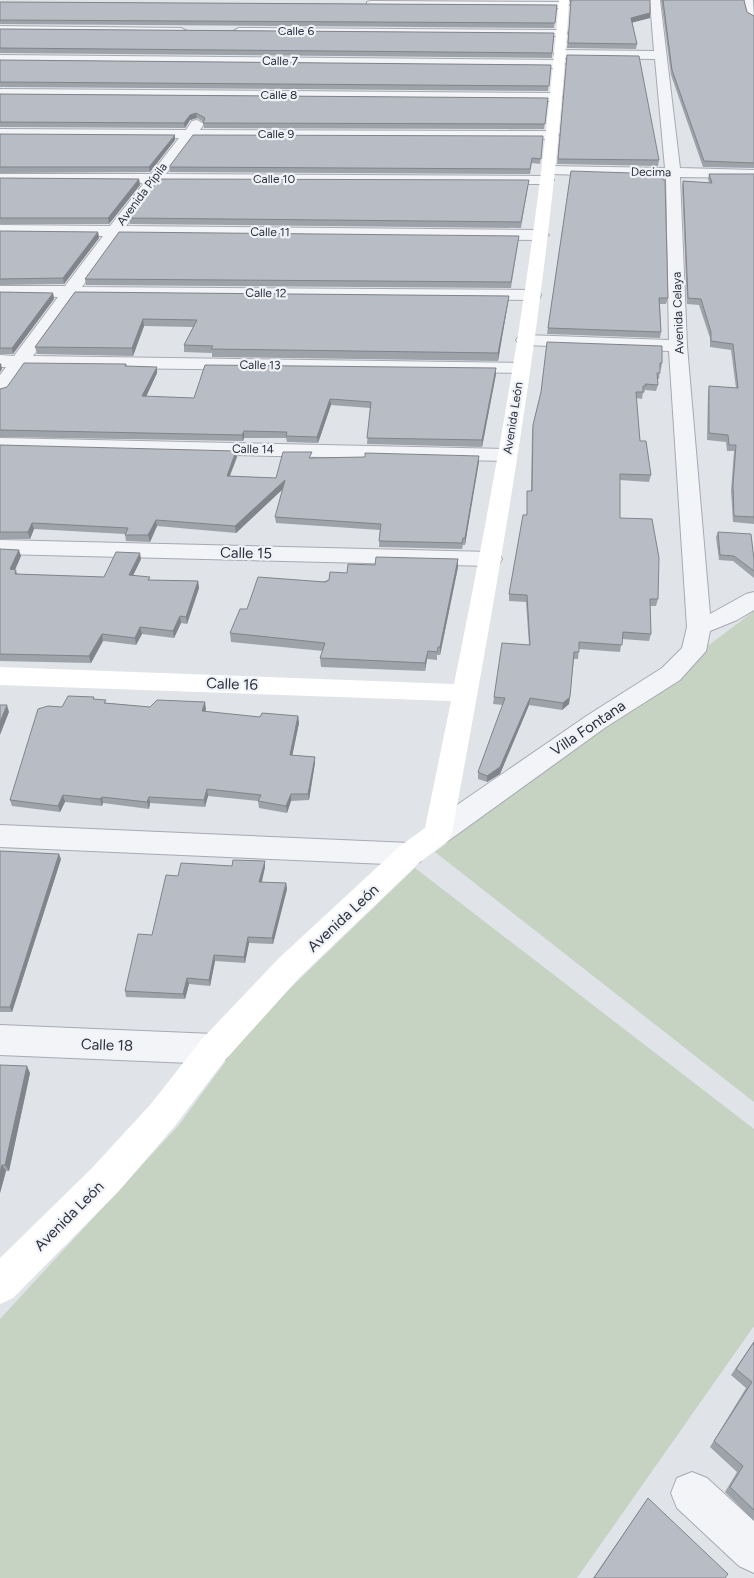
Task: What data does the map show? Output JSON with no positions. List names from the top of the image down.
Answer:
{
  "streets": {
    "street": [
      "Calle 6",
      "Calle 7",
      "Calle 8",
      "Calle 9",
      "Decima",
      "Calle 10",
      "Avenida Pípila",
      "Calle 11",
      "Calle 12",
      "Avenida Celaya",
      "Calle 13",
      "Avenida León",
      "Calle 14",
      "Calle 15",
      "Calle 16",
      "Villa Fontana",
      "Calle 18"
    ]
  },
  "crossings": [
    ["Calle 6", "Avenida Pípila"],
    ["Calle 6", "Avenida León"],
    ["Calle 7", "Avenida Pípila"],
    ["Calle 7", "Avenida Celaya"],
    ["Calle 7", "Avenida León"],
    ["Calle 8", "Avenida Pípila"],
    ["Calle 8", "Avenida León"],
    ["Calle 9", "Avenida Pípila"],
    ["Calle 9", "Avenida León"],
    ["Decima", "Calle 10"],
    ["Decima", "Avenida Celaya"],
    ["Decima", "Avenida León"],
    ["Calle 10", "Avenida Pípila"],
    ["Calle 10", "Avenida León"],
    ["Avenida Pípila", "Calle 11"],
    ["Avenida Pípila", "Calle 12"],
    ["Avenida Pípila", "Calle 13"],
    ["Calle 11", "Avenida León"],
    ["Calle 12", "Avenida León"],
    ["Avenida Celaya", "Villa Fontana"],
    ["Calle 13", "Avenida León"],
    ["Avenida León", "Calle 14"],
    ["Avenida León", "Calle 15"],
    ["Avenida León", "Calle 16"],
    ["Avenida León", "Villa Fontana"],
    ["Avenida León", "Calle 18"]
  ]
}
